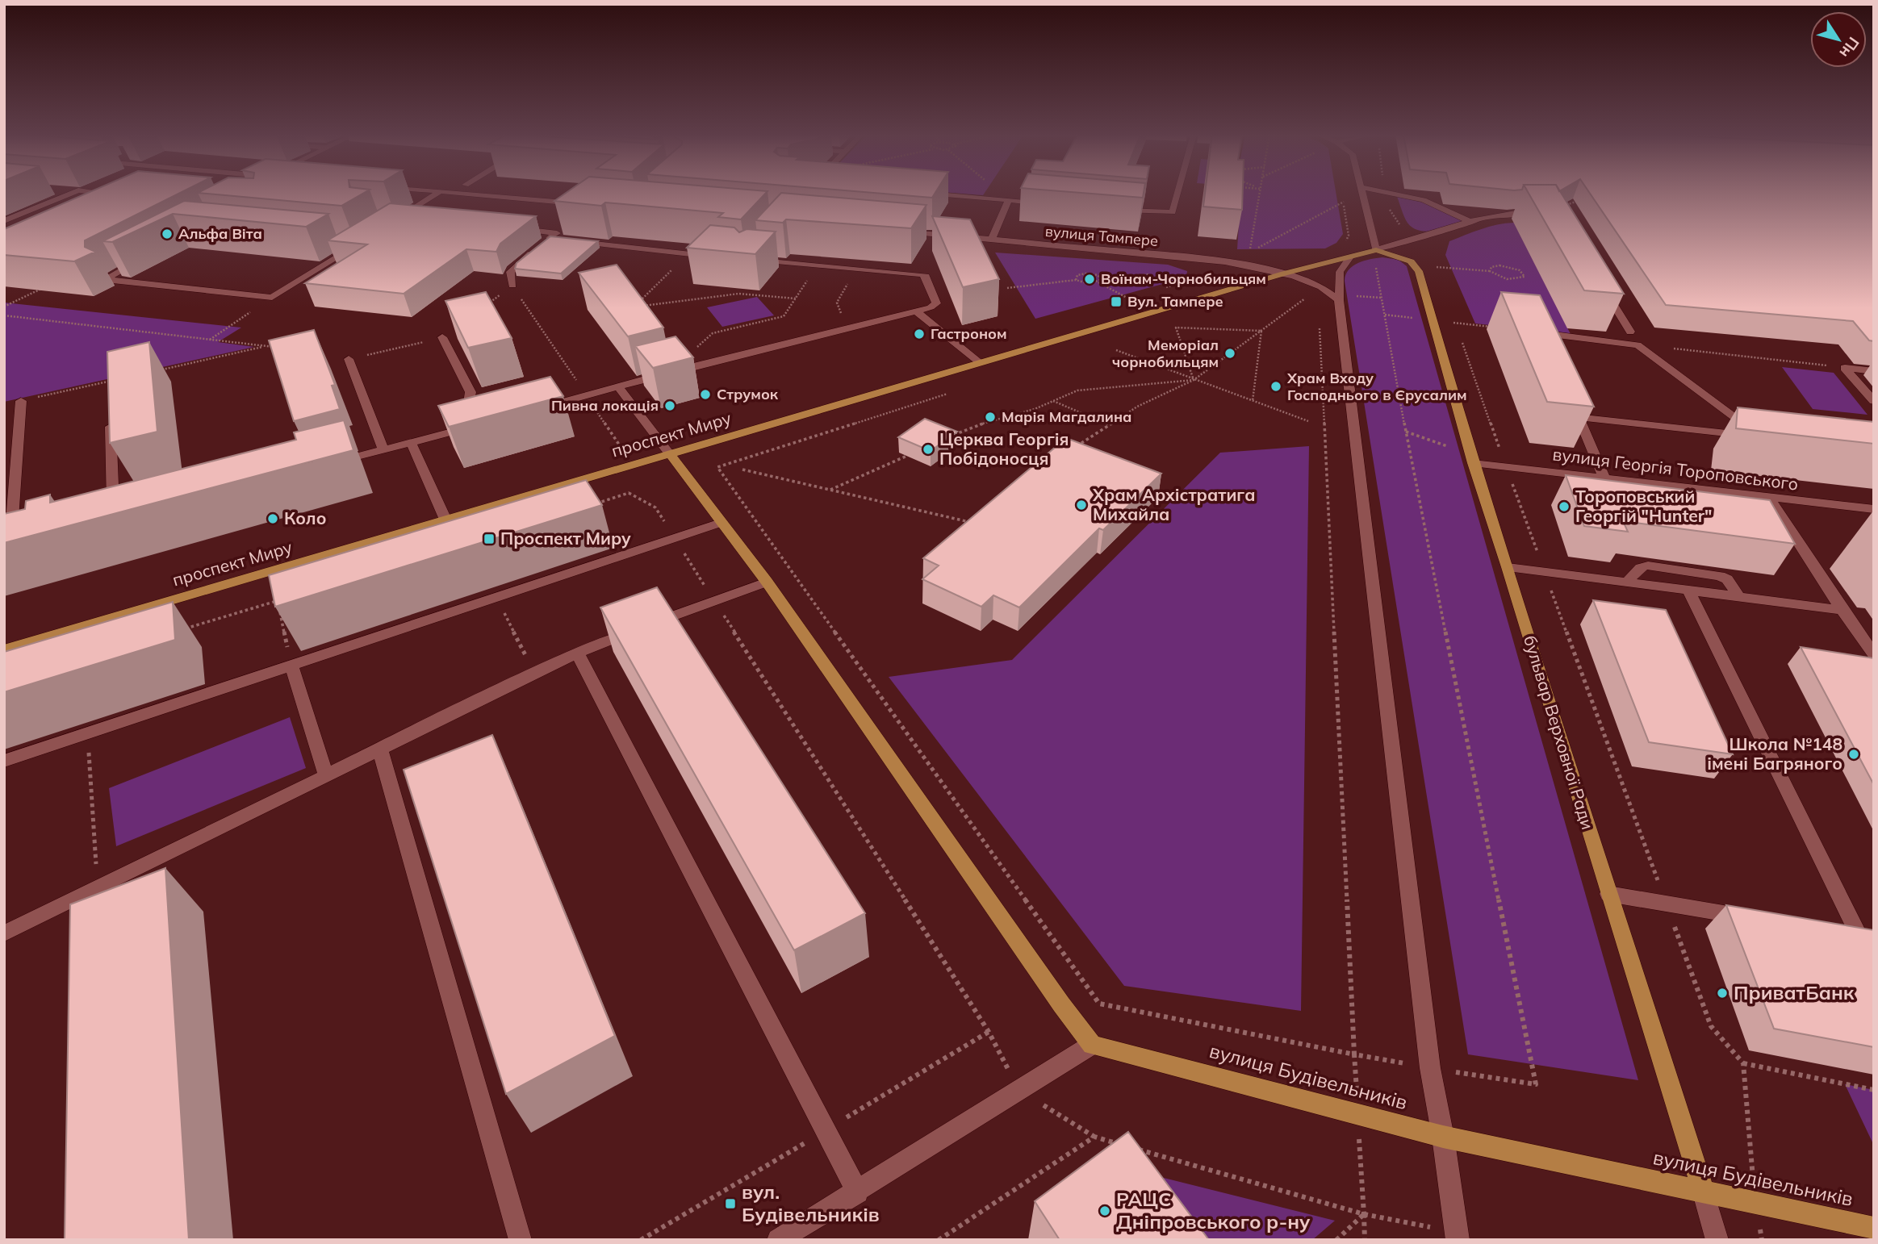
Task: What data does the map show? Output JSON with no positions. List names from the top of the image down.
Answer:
{
  "streets": {
    "main road": ["проспект Миру", "бульвар Верховної Ради", "вулиця Будівельників"],
    "street": ["вулиця Тампере", "вулиця Георгія Тороповського"]
  },
  "crossings": [
    ["вулиця Тампере", "проспект Миру"],
    ["вулиця Георгія Тороповського", "бульвар Верховної Ради"],
    ["бульвар Верховної Ради", "вулиця Будівельників"]
  ],
  "places": {
    "other": [
      "Альфа Віта",
      "Воїнам-Чорнобильцям",
      "Гастроном",
      "Меморіал чорнобильцям",
      "Храм Входу Господнього в Єрусалим",
      "Струмок",
      "Пивна локація",
      "Марія Магдалина",
      "Церква Георгія Побідоносця",
      "Храм Архістратига Михайла",
      "Тороповський Георгій \"Hunter\"",
      "Коло",
      "Школа №148 імені Багряного",
      "ПриватБанк",
      "РАЦС Дніпровського р-ну"
    ],
    "transit": ["Вул. Тампере", "Проспект Миру", "вул. Будівельників"]
  },
  "north": "bottom right"
}
